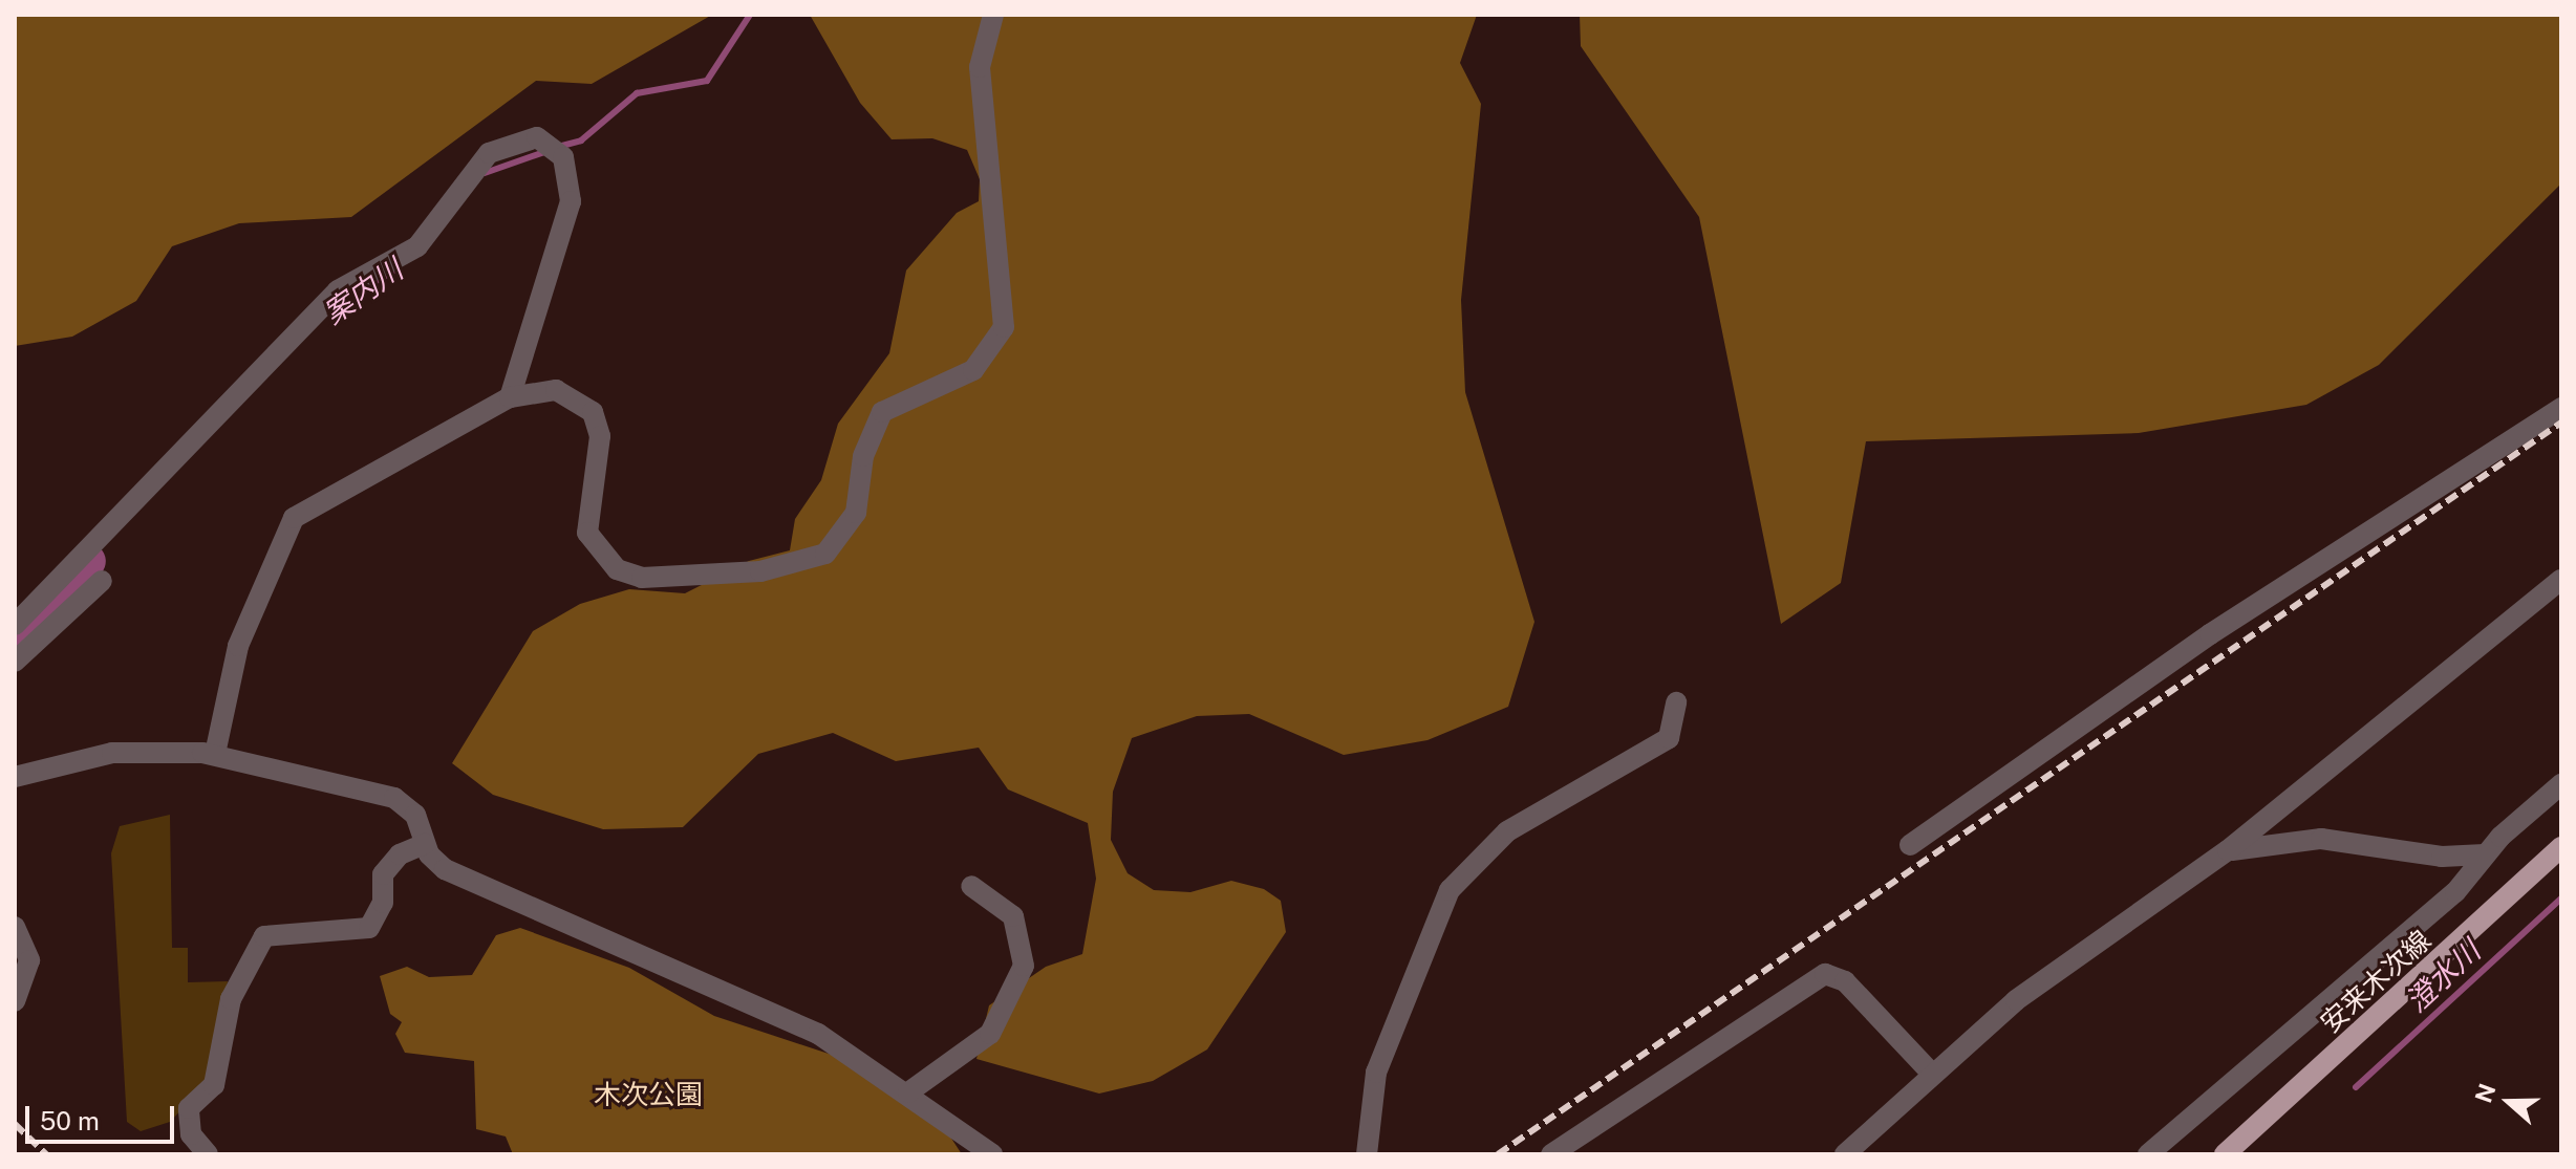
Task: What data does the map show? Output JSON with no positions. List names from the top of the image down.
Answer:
{
  "streets": {
    "main road": ["安来木次線"]
  },
  "water": ["案内川", "澄水川"],
  "parks": ["木次公園"],
  "scale_bar": "50 m",
  "north": "left"
}
